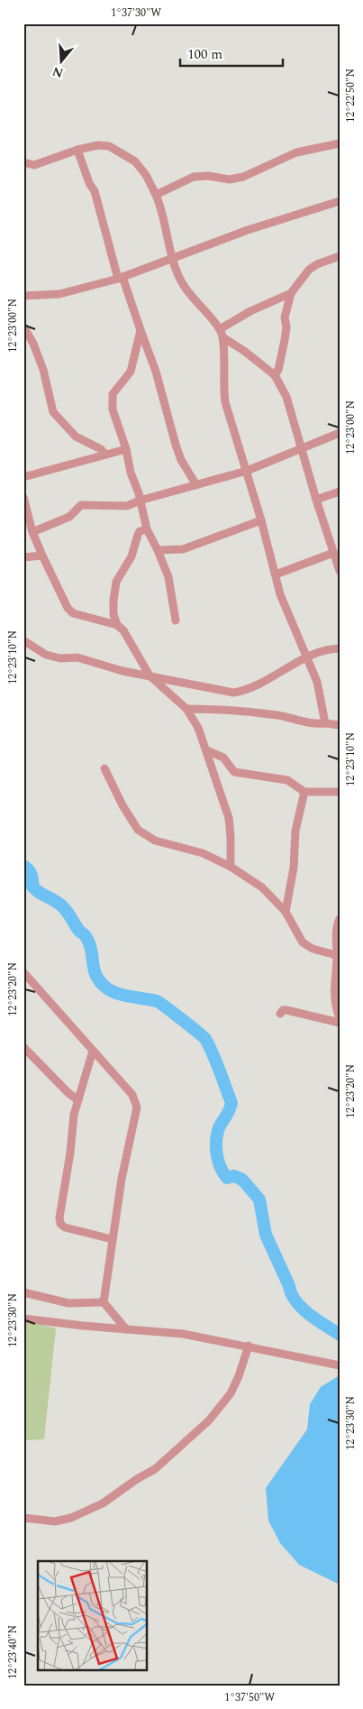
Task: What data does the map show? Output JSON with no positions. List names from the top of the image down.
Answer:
{
  "scale_bar": "100 m",
  "north": "bottom",
  "coordinates": [
    "1°37'30\"W",
    "12°22'50\"N",
    "12°23'00\"N",
    "12°23'10\"N",
    "12°23'20\"N",
    "12°23'30\"N",
    "12°23'40\"N",
    "1°37'50\"W"
  ]
}
